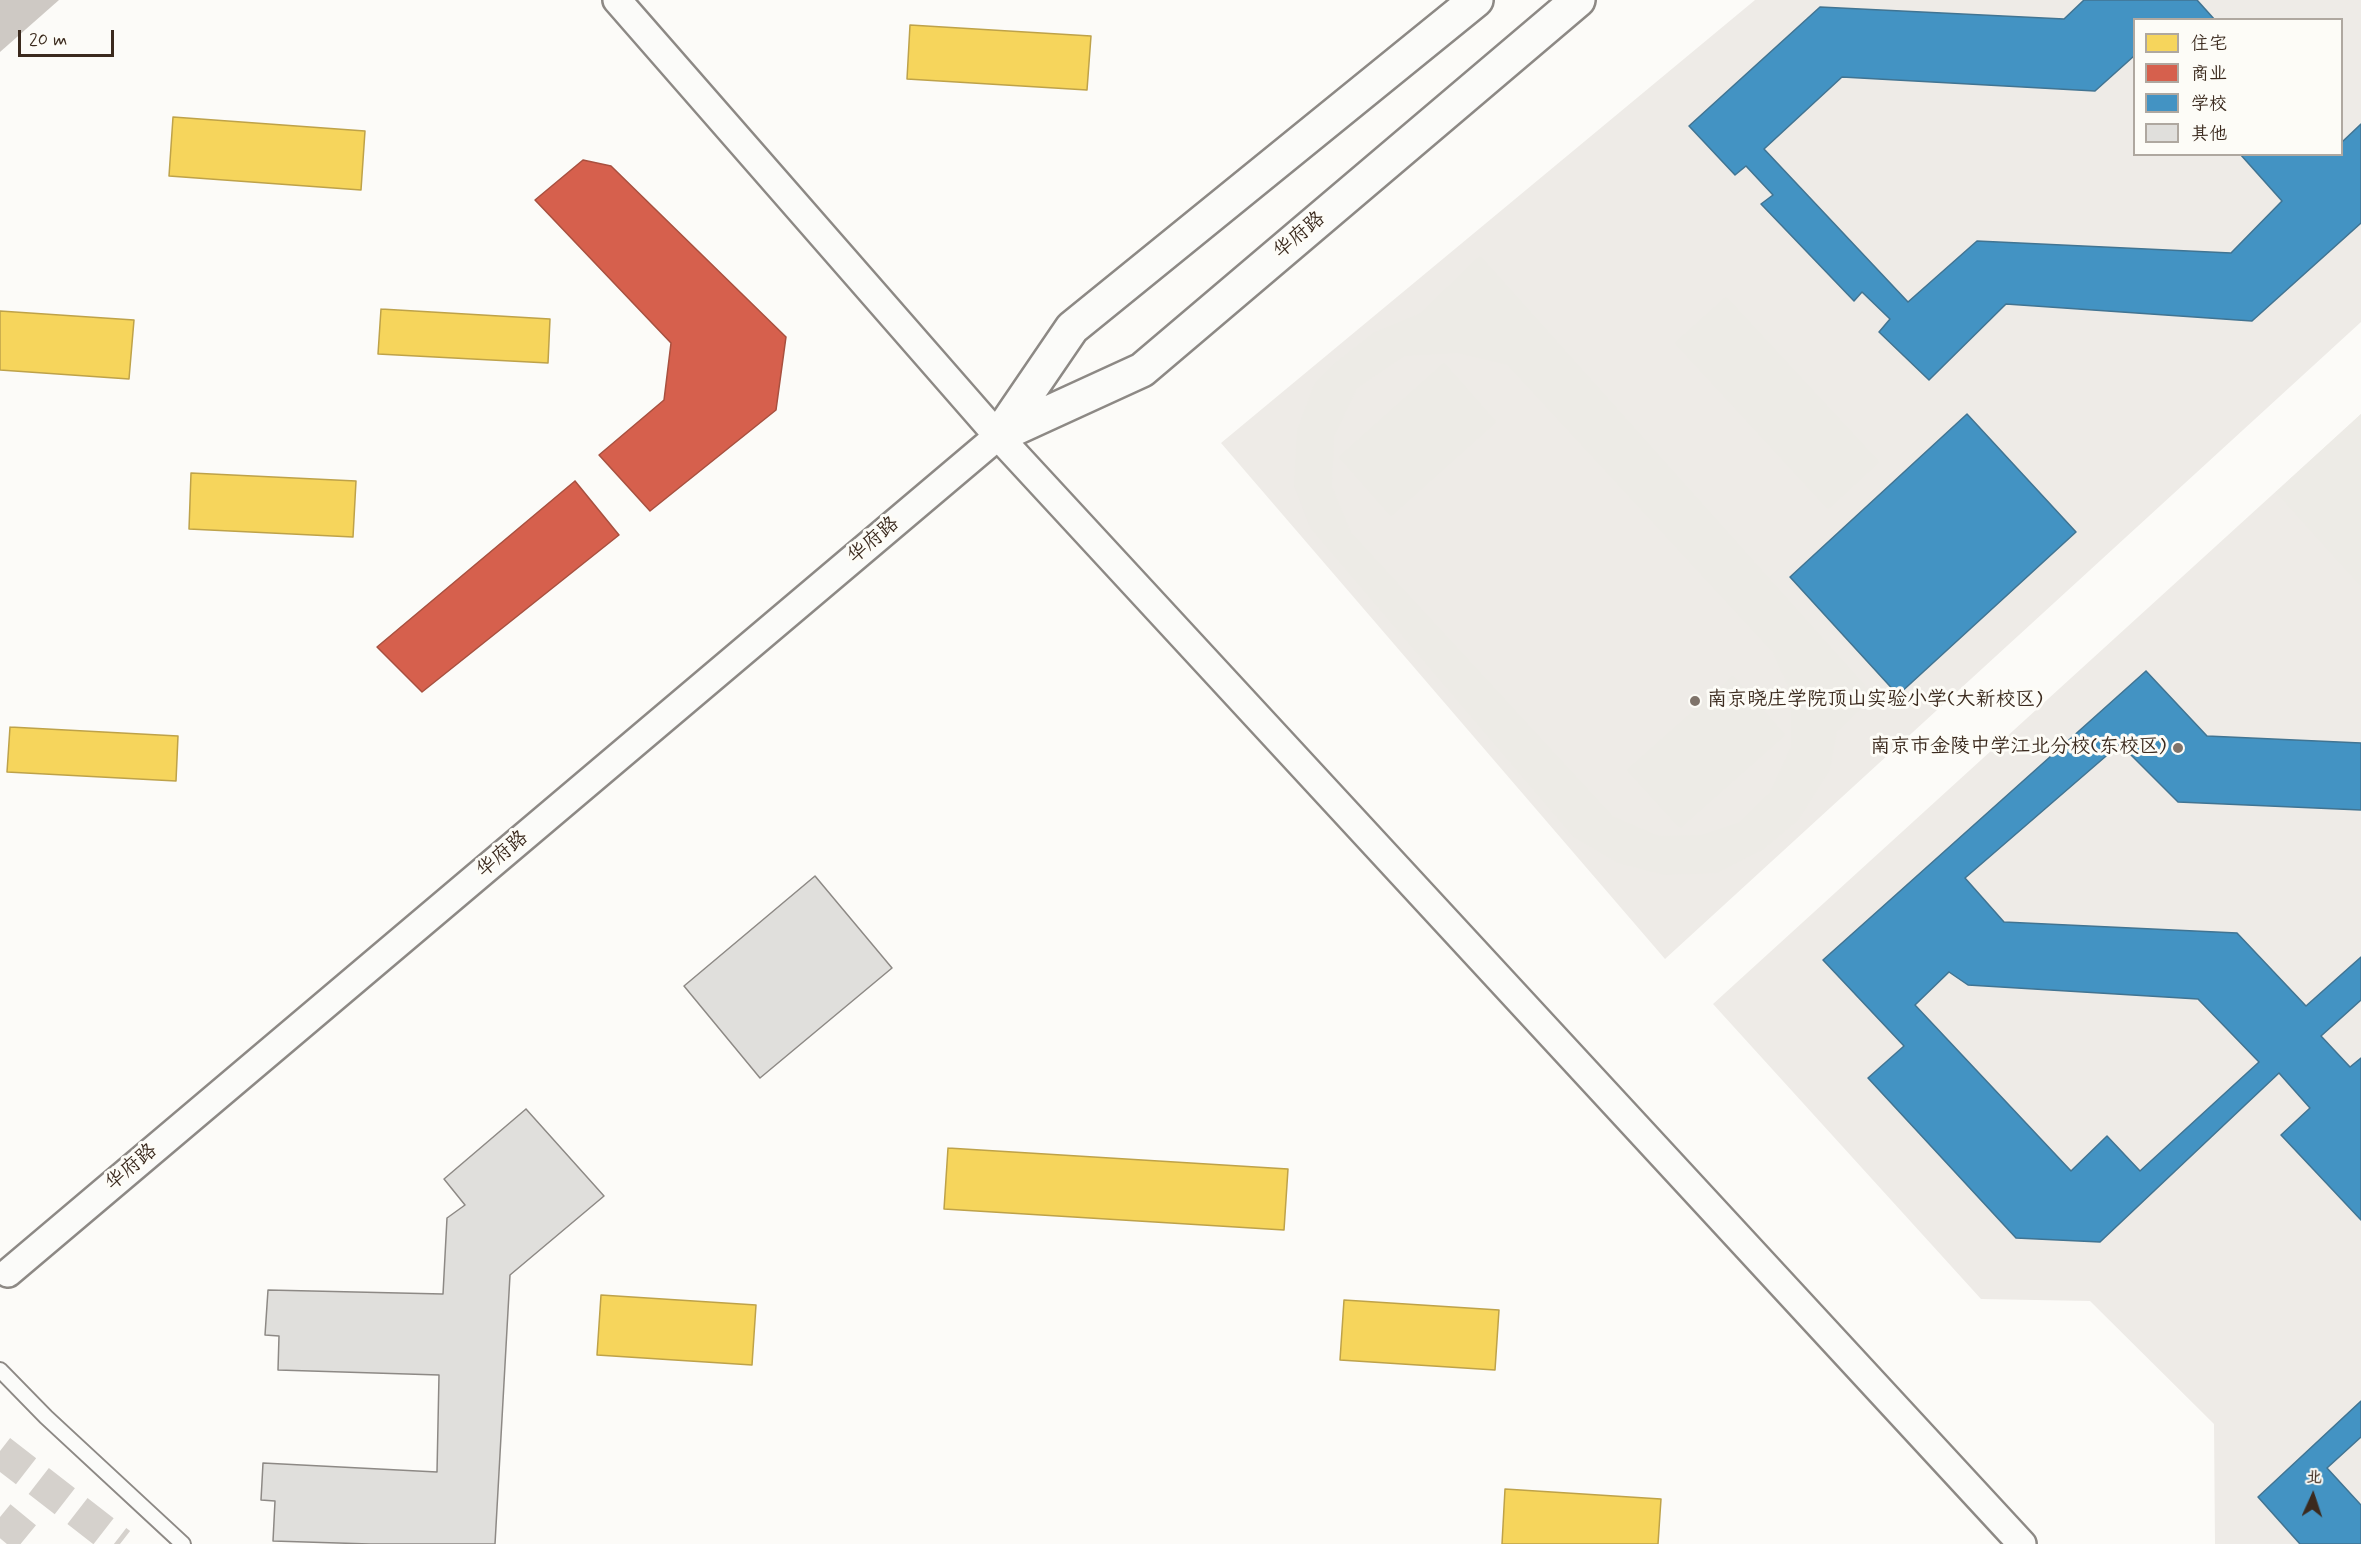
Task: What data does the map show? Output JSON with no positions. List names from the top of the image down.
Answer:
{
  "streets": {
    "street": ["华府路"]
  },
  "places": ["南京晓庄学院顶山实验小学(大新校区)", "南京市金陵中学江北分校(东校区)"],
  "legend": [
    "住宅",
    "商业",
    "学校",
    "其他"
  ],
  "scale_bar": "20 m",
  "north": "top"
}
